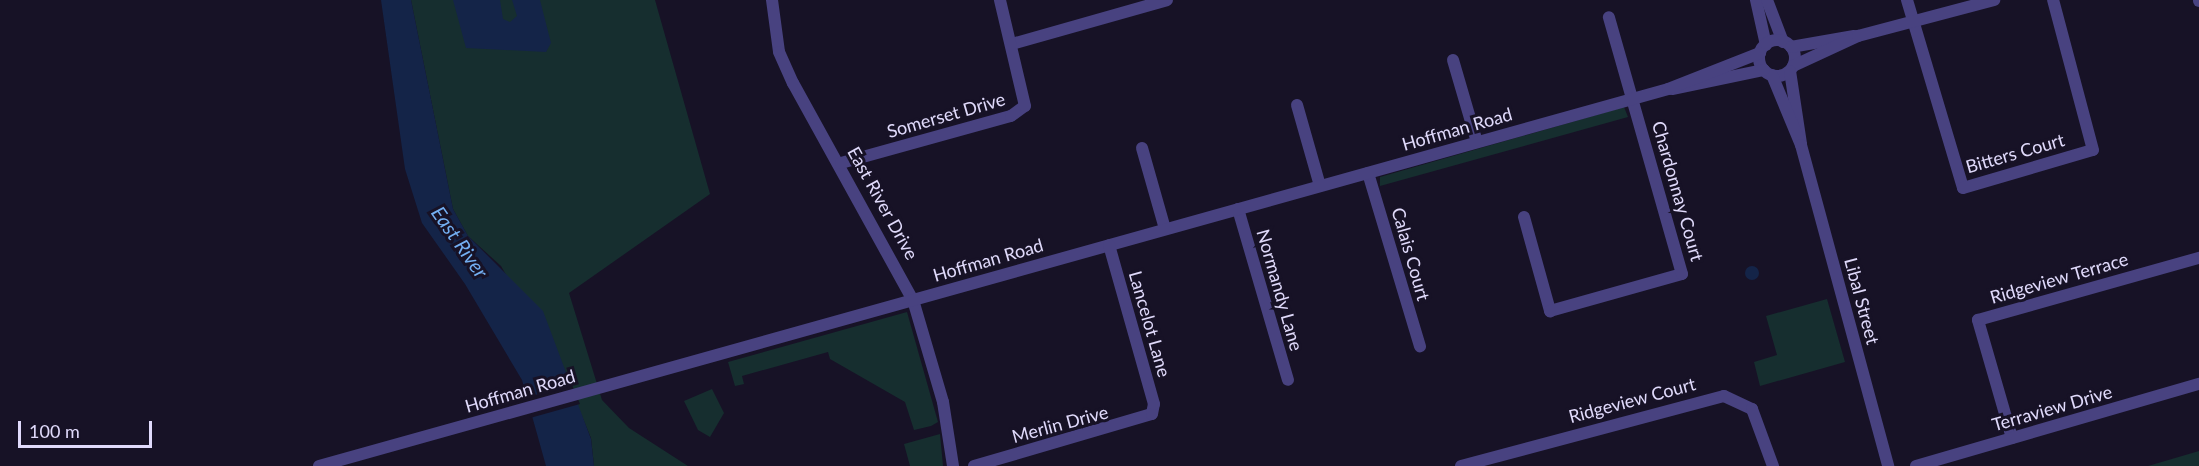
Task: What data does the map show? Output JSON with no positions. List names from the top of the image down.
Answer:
{
  "streets": {
    "street": [
      "Somerset Drive",
      "Hoffman Road",
      "Bitters Court",
      "Chardonnay Court",
      "East River Drive",
      "Calais Court",
      "Ridgeview Terrace",
      "Normandy Lane",
      "Libal Street",
      "Lancelot Lane",
      "Ridgeview Court",
      "Terraview Drive",
      "Merlin Drive"
    ]
  },
  "crossings": [
    ["Somerset Drive", "East River Drive"],
    ["Hoffman Road", "Chardonnay Court"],
    ["Hoffman Road", "East River Drive"],
    ["Hoffman Road", "Calais Court"],
    ["Hoffman Road", "Normandy Lane"],
    ["Hoffman Road", "Libal Street"],
    ["Hoffman Road", "Lancelot Lane"],
    ["Ridgeview Terrace", "Terraview Drive"],
    ["Lancelot Lane", "Merlin Drive"]
  ],
  "water": ["East River"],
  "scale_bar": "100 m"
}
